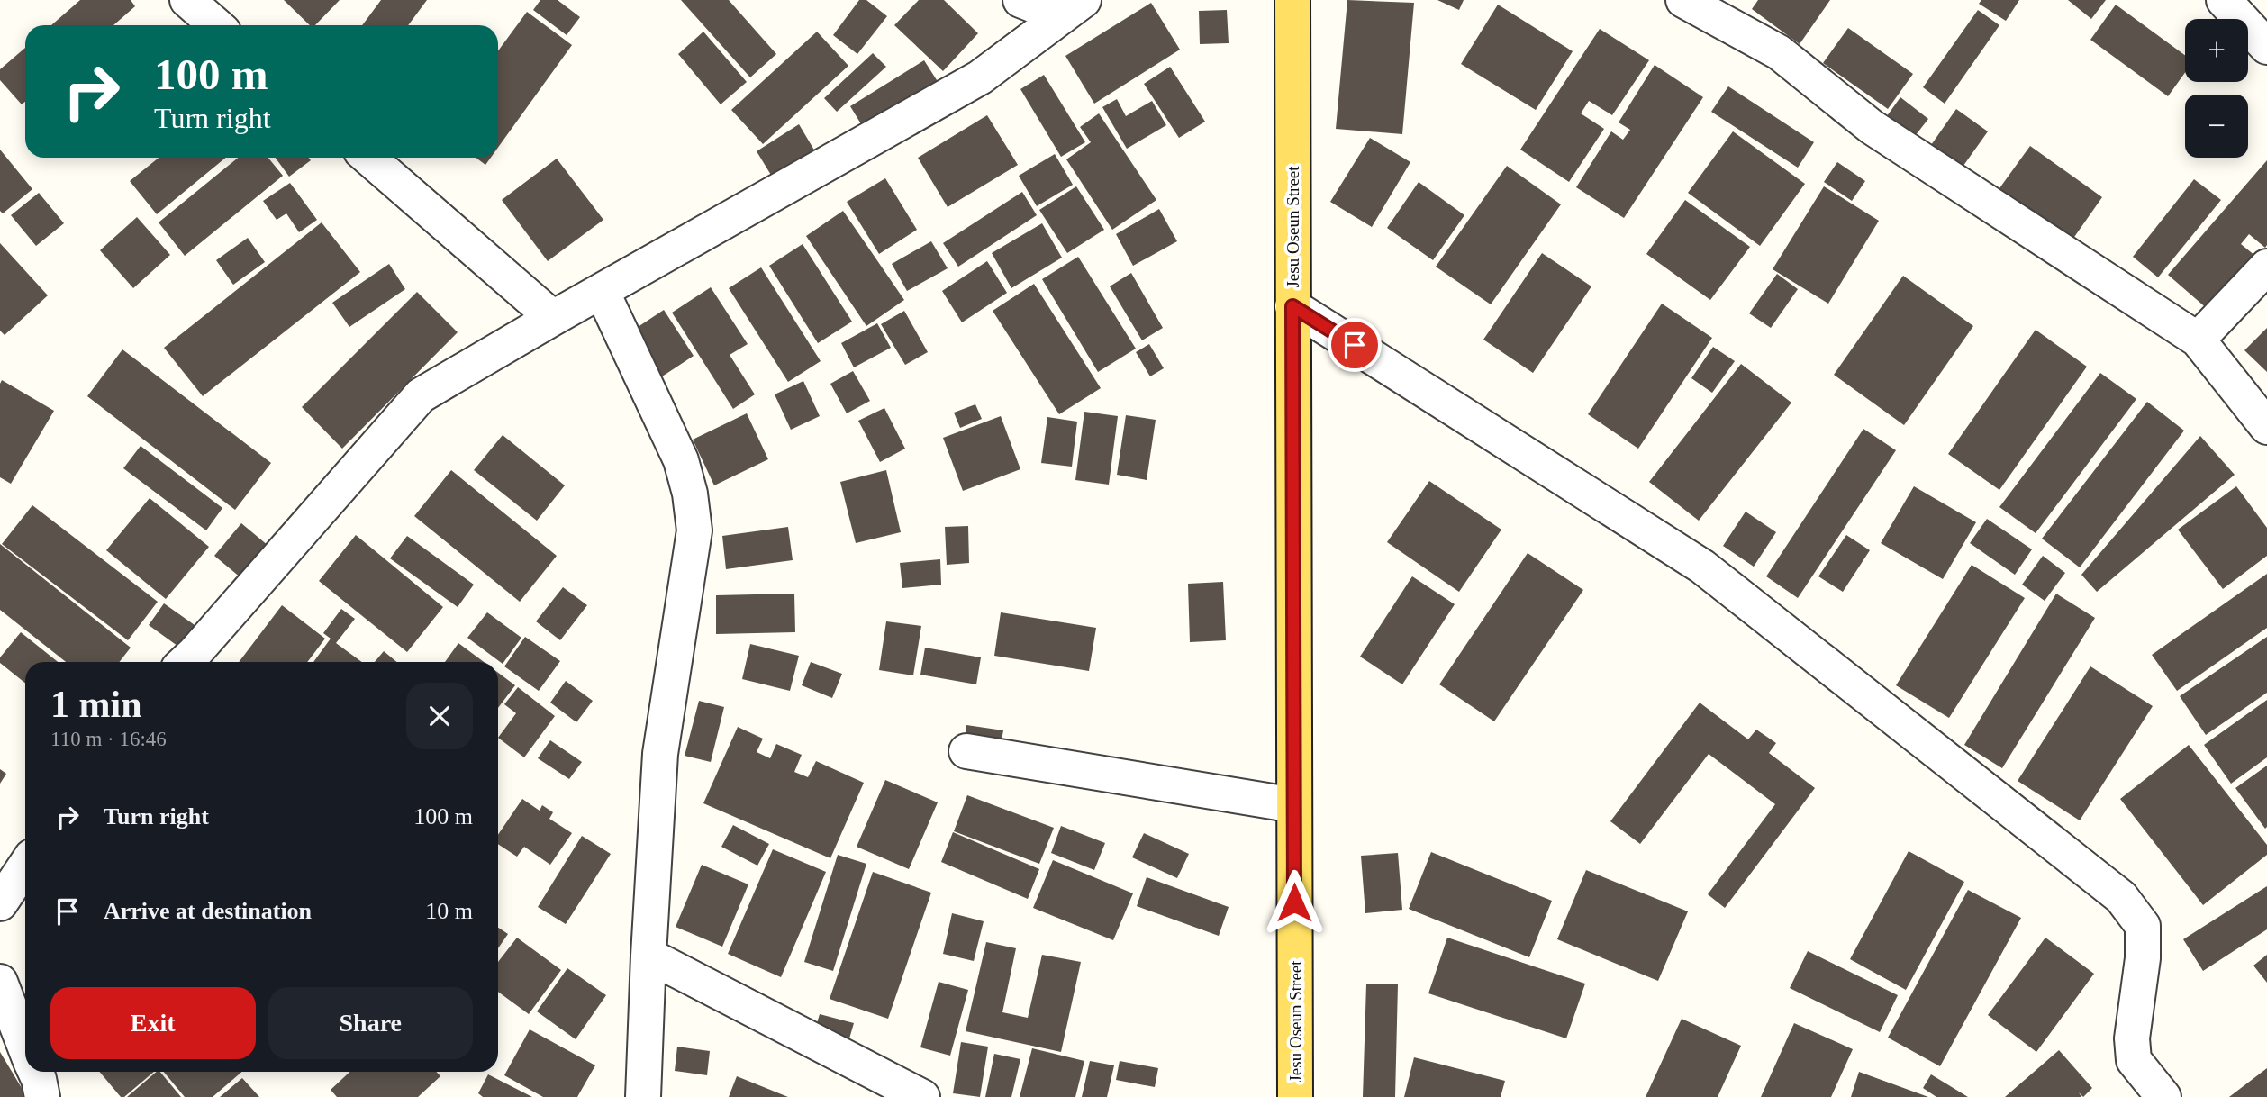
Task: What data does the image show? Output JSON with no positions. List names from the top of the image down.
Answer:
{
  "streets": {
    "main road": ["Jesu Oseun Street"]
  },
  "page": {
    "map_buttons": ["+", "−"],
    "turn": ["100 m", "Turn right"],
    "heading": ["1 min", "110 m · 16:46"],
    "list": [
      {
        "name": "Turn right",
        "value": "100 m"
      },
      {
        "name": "Arrive at destination",
        "value": "10 m"
      }
    ],
    "buttons": ["Exit", "Share"]
  }
}
